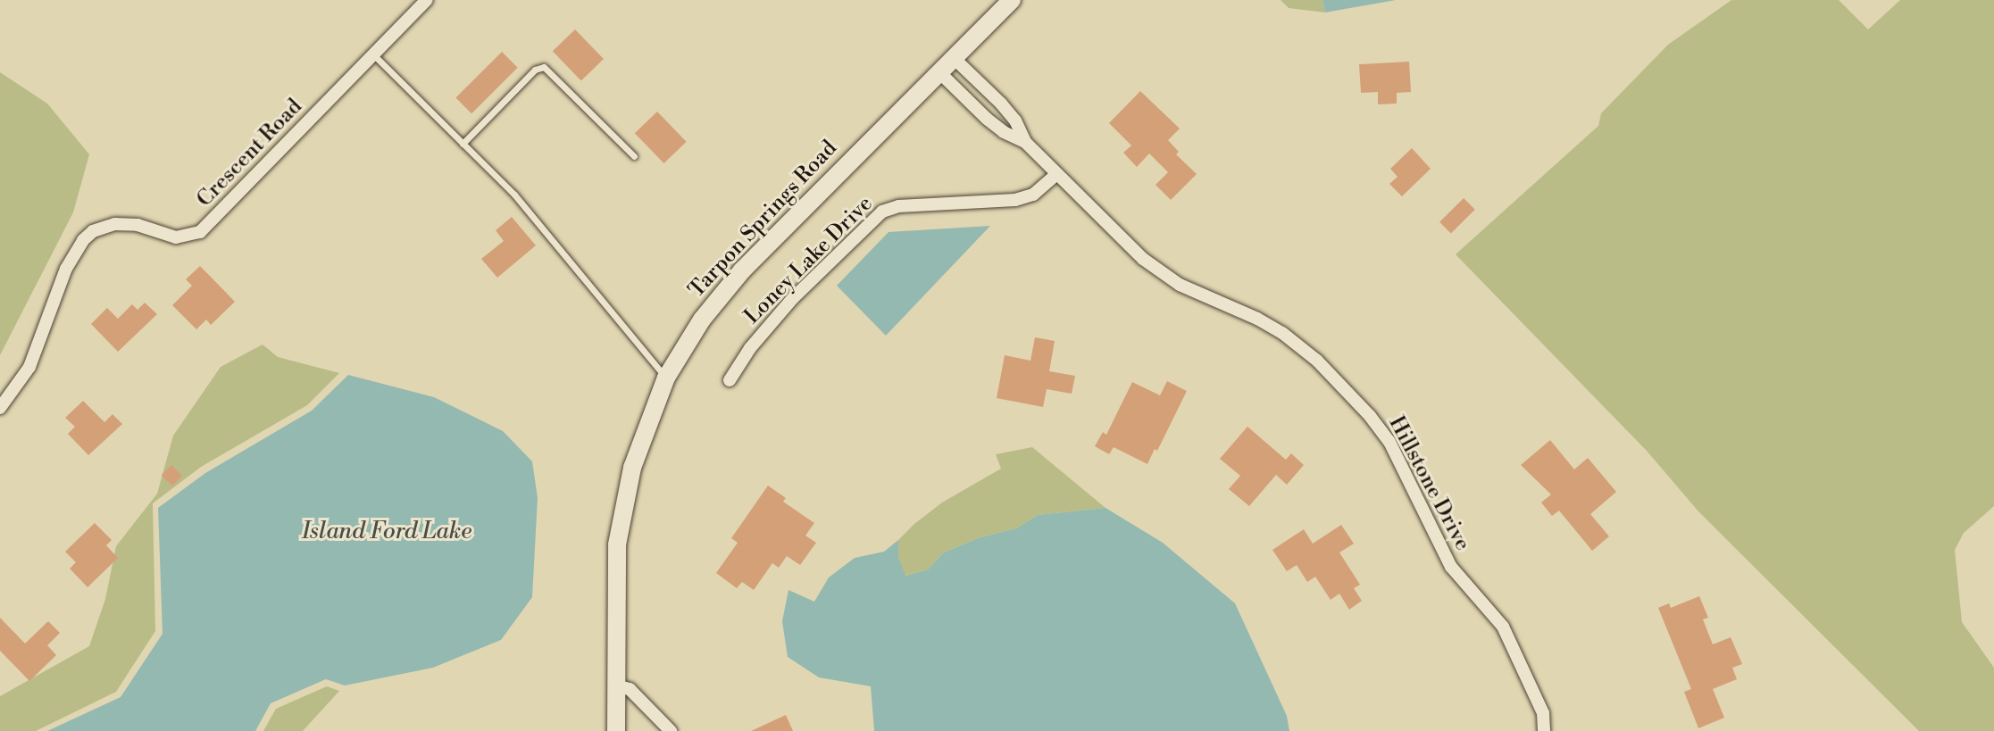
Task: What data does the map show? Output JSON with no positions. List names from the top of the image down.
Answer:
{
  "streets": {
    "main road": ["Tarpon Springs Road"],
    "street": ["Crescent Road", "Loney Lake Drive", "Hillstone Drive"]
  },
  "crossings": [
    ["Tarpon Springs Road", "Hillstone Drive"],
    ["Loney Lake Drive", "Hillstone Drive"]
  ],
  "water": ["Island Ford Lake"]
}
